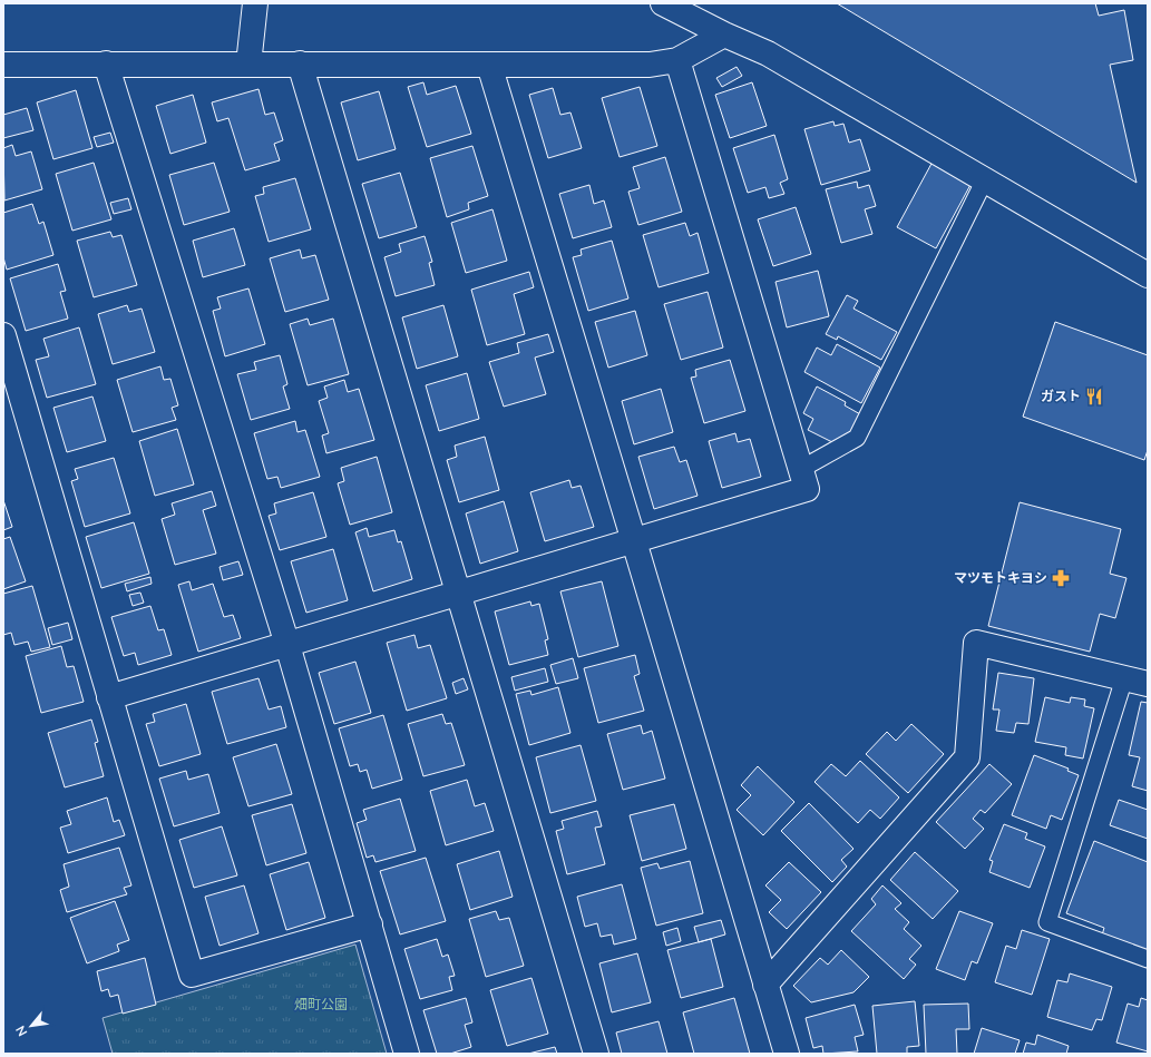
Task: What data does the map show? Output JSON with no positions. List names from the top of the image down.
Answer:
{
  "parks": ["畑町公園"],
  "places": {
    "restaurant": ["ガスト"],
    "pharmacy": ["マツモトキヨシ"]
  },
  "north": "bottom left"
}
